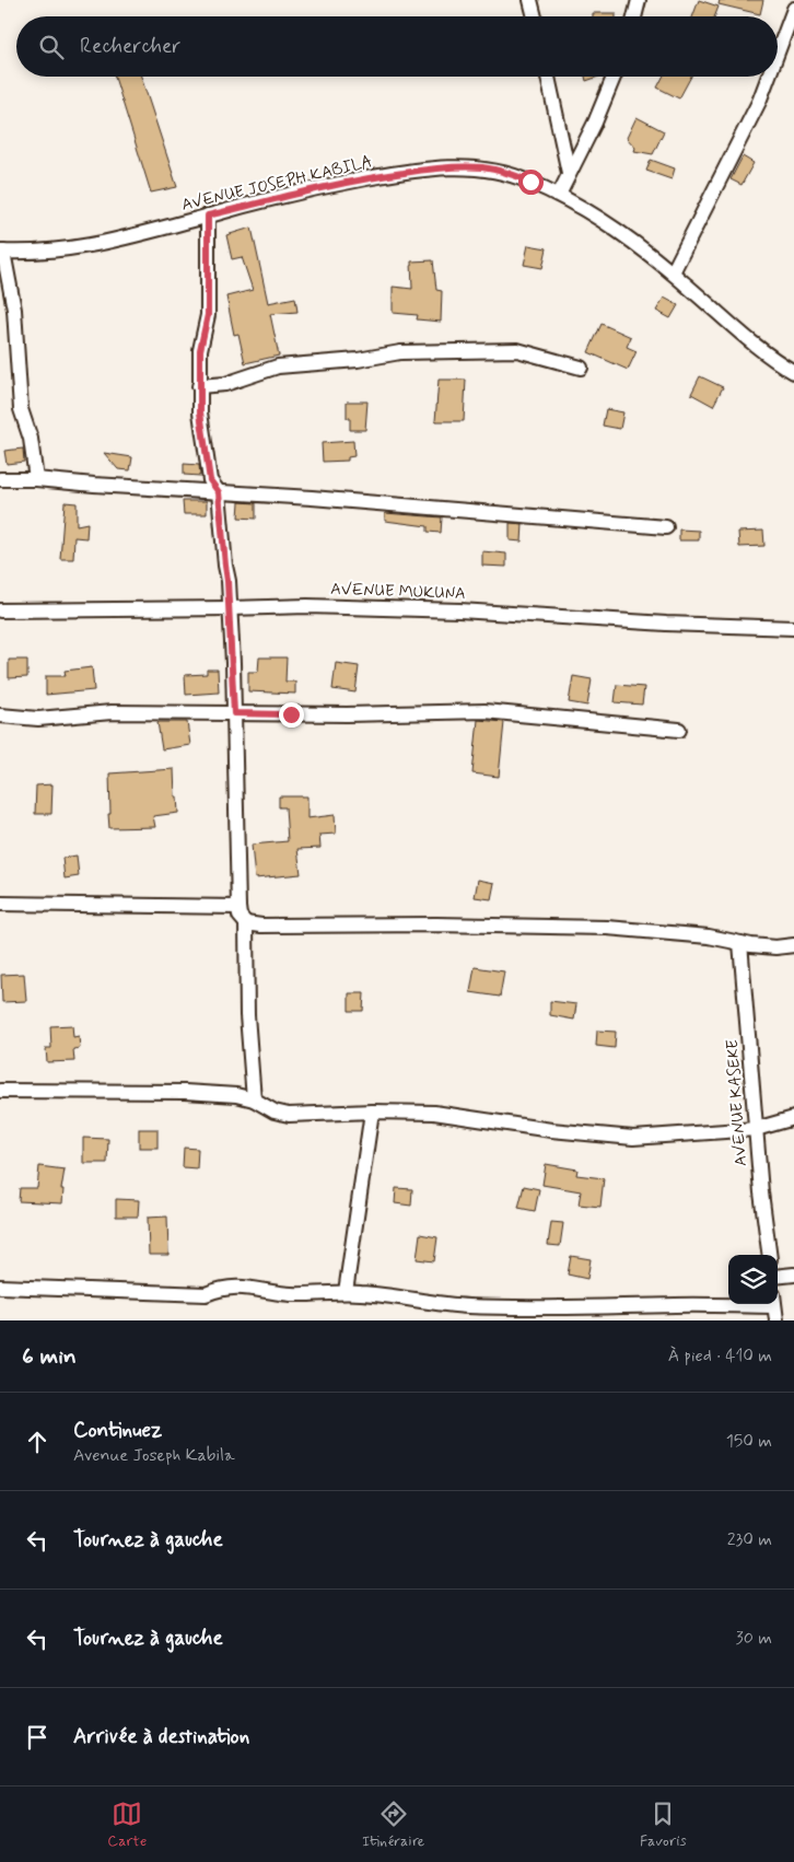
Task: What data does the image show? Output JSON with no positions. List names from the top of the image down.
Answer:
{
  "streets": {
    "street": ["AVENUE JOSEPH KABILA", "AVENUE MUKUNA", "AVENUE KASEKE"]
  },
  "page": {
    "search": "Rechercher",
    "heading": ["6 min", "À pied · 410 m"],
    "list": [
      ["Continuez", "Avenue Joseph Kabila", "150 m"],
      ["Tournez à gauche", "230 m"],
      ["Tournez à gauche", "30 m"],
      "Arrivée à destination"
    ],
    "nav": ["Carte", "Itinéraire", "Favoris"]
  }
}
